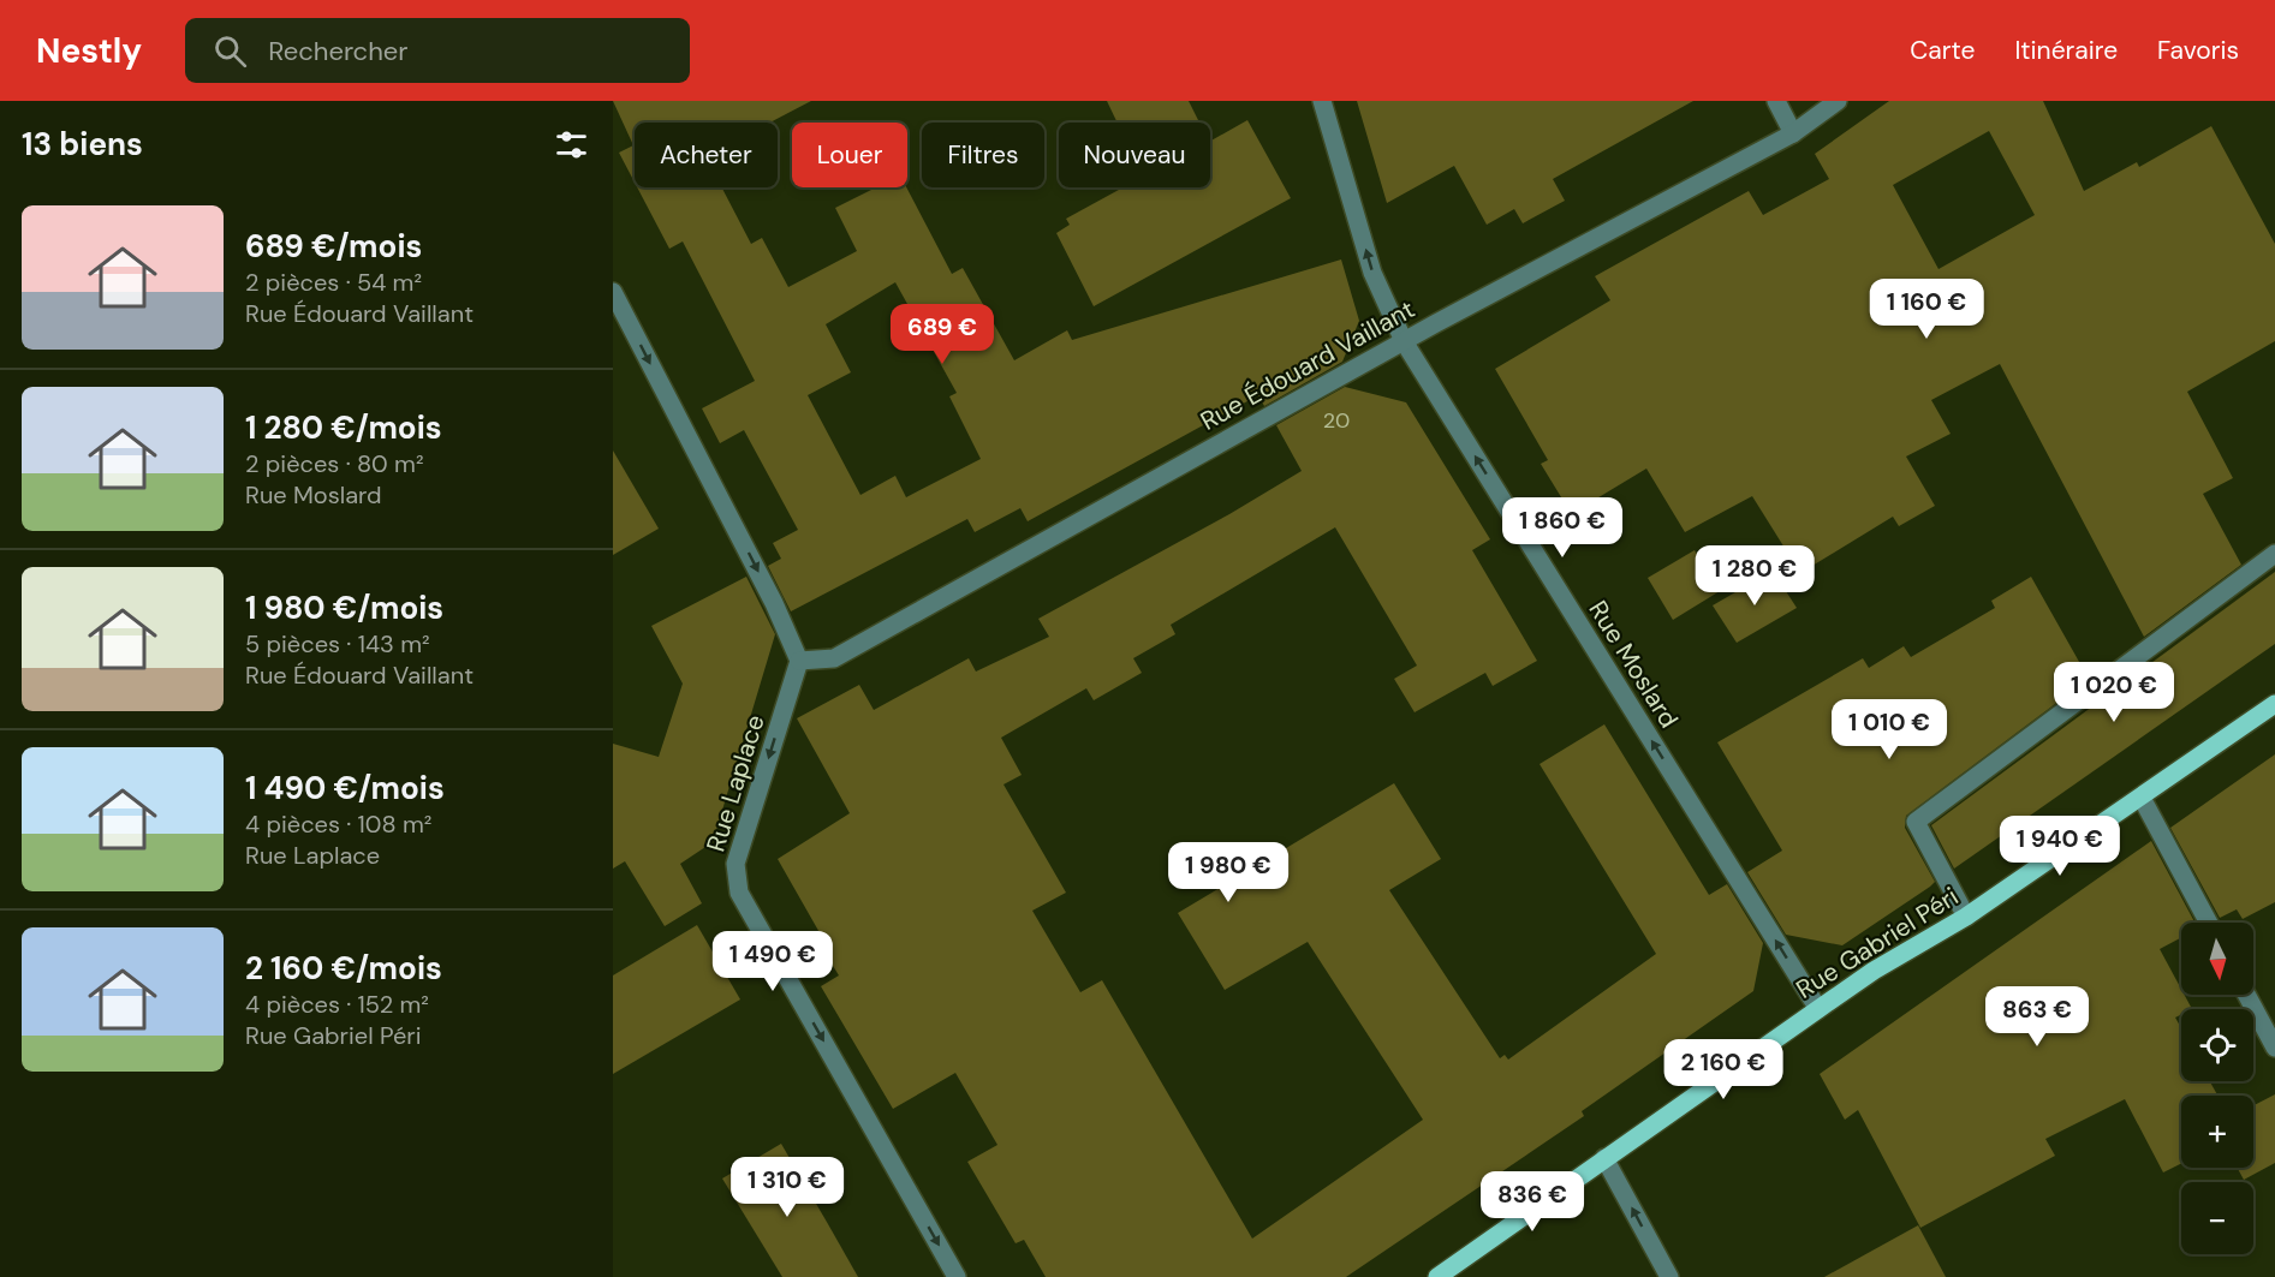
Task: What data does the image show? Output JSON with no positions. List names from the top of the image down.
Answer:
{
  "streets": {
    "main road": ["Rue Gabriel Péri"],
    "street": ["Rue Édouard Vaillant", "Rue Moslard", "Rue Laplace"]
  },
  "crossings": [
    ["Rue Édouard Vaillant", "Rue Moslard"],
    ["Rue Édouard Vaillant", "Rue Laplace"],
    ["Rue Moslard", "Rue Gabriel Péri"]
  ],
  "one_way": ["Rue Moslard", "Rue Laplace"],
  "house_numbers": ["20"],
  "north": "bottom",
  "page": {
    "header": "Nestly",
    "search": "Rechercher",
    "nav": ["Carte", "Itinéraire", "Favoris"],
    "heading": "13 biens",
    "chip": [
      "Acheter",
      "Louer",
      "Filtres",
      "Nouveau"
    ],
    "list": [
      {
        "name": "689 €/mois",
        "note": "2 pièces · 54 m² · Rue Édouard Vaillant"
      },
      {
        "name": "1 280 €/mois",
        "note": "2 pièces · 80 m² · Rue Moslard"
      },
      {
        "name": "1 980 €/mois",
        "note": "5 pièces · 143 m² · Rue Édouard Vaillant"
      },
      {
        "name": "1 490 €/mois",
        "note": "4 pièces · 108 m² · Rue Laplace"
      },
      {
        "name": "2 160 €/mois",
        "note": "4 pièces · 152 m² · Rue Gabriel Péri"
      }
    ],
    "price": [
      "1 160 €",
      "689 €",
      "1 860 €",
      "1 280 €",
      "1 020 €",
      "1 010 €",
      "1 940 €",
      "1 980 €",
      "1 490 €",
      "863 €",
      "2 160 €",
      "1 310 €",
      "836 €"
    ],
    "map_buttons": ["+", "−"]
  }
}
